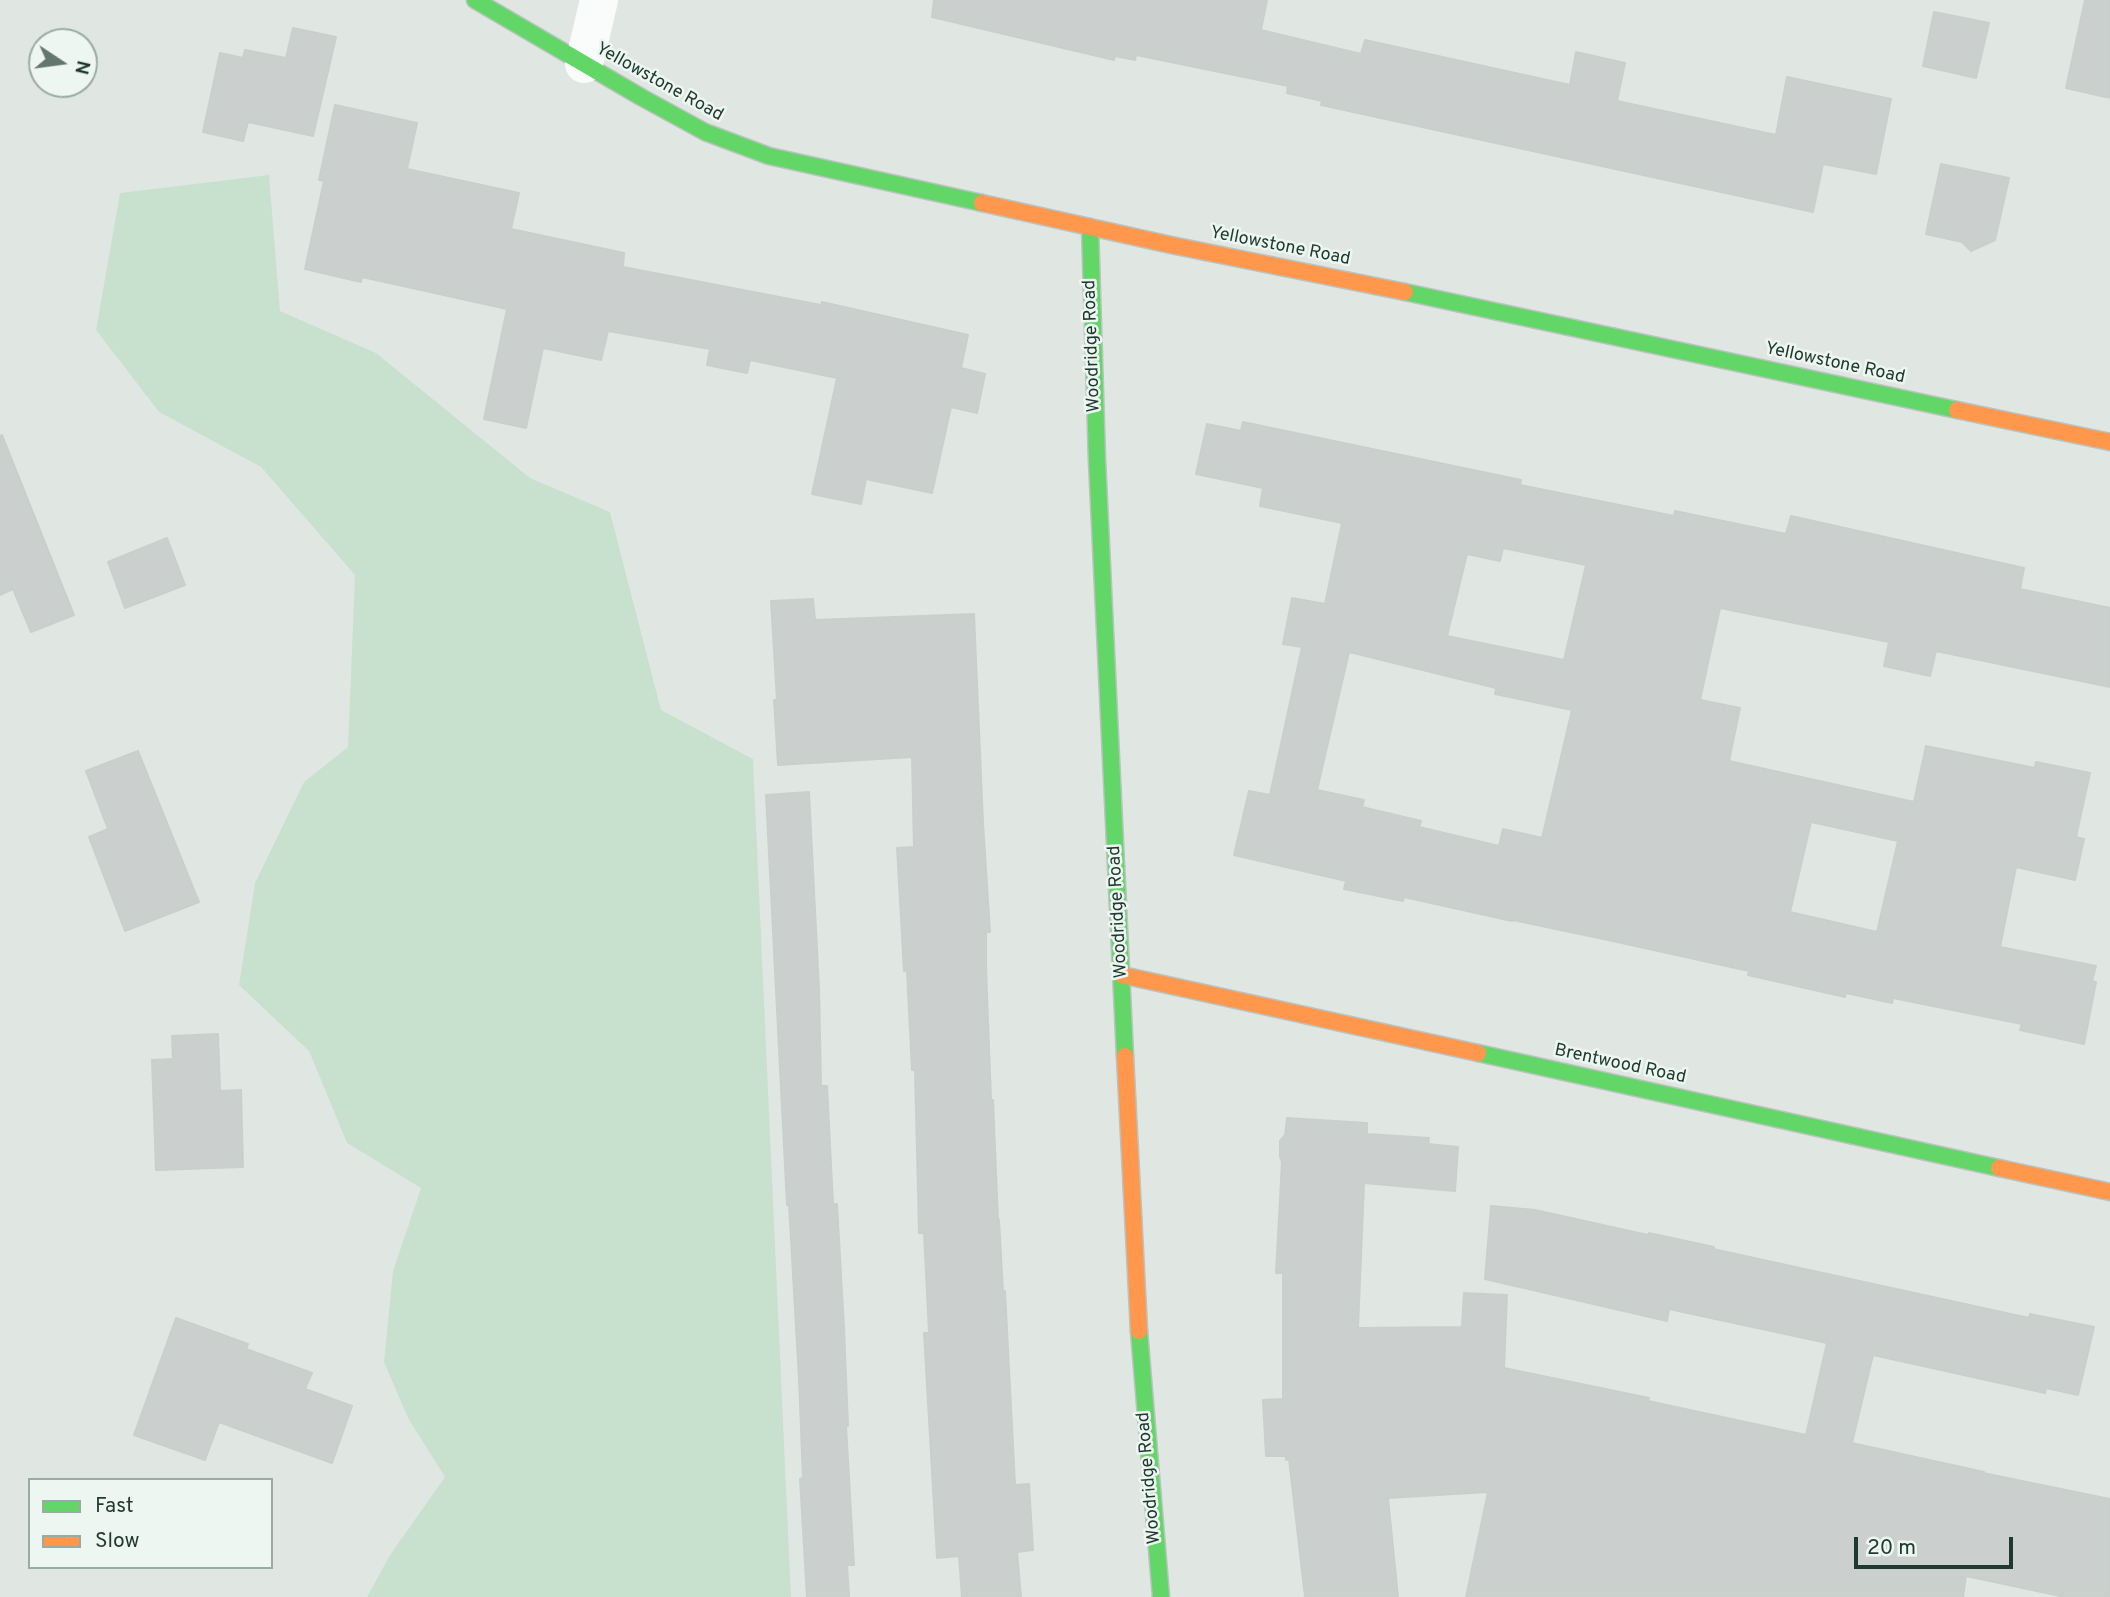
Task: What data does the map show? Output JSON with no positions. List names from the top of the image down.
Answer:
{
  "streets": {
    "street": ["Yellowstone Road", "Woodridge Road", "Brentwood Road"]
  },
  "crossings": [
    ["Yellowstone Road", "Woodridge Road"],
    ["Woodridge Road", "Brentwood Road"]
  ],
  "legend": ["Fast", "Slow"],
  "scale_bar": "20 m",
  "north": "right"
}
